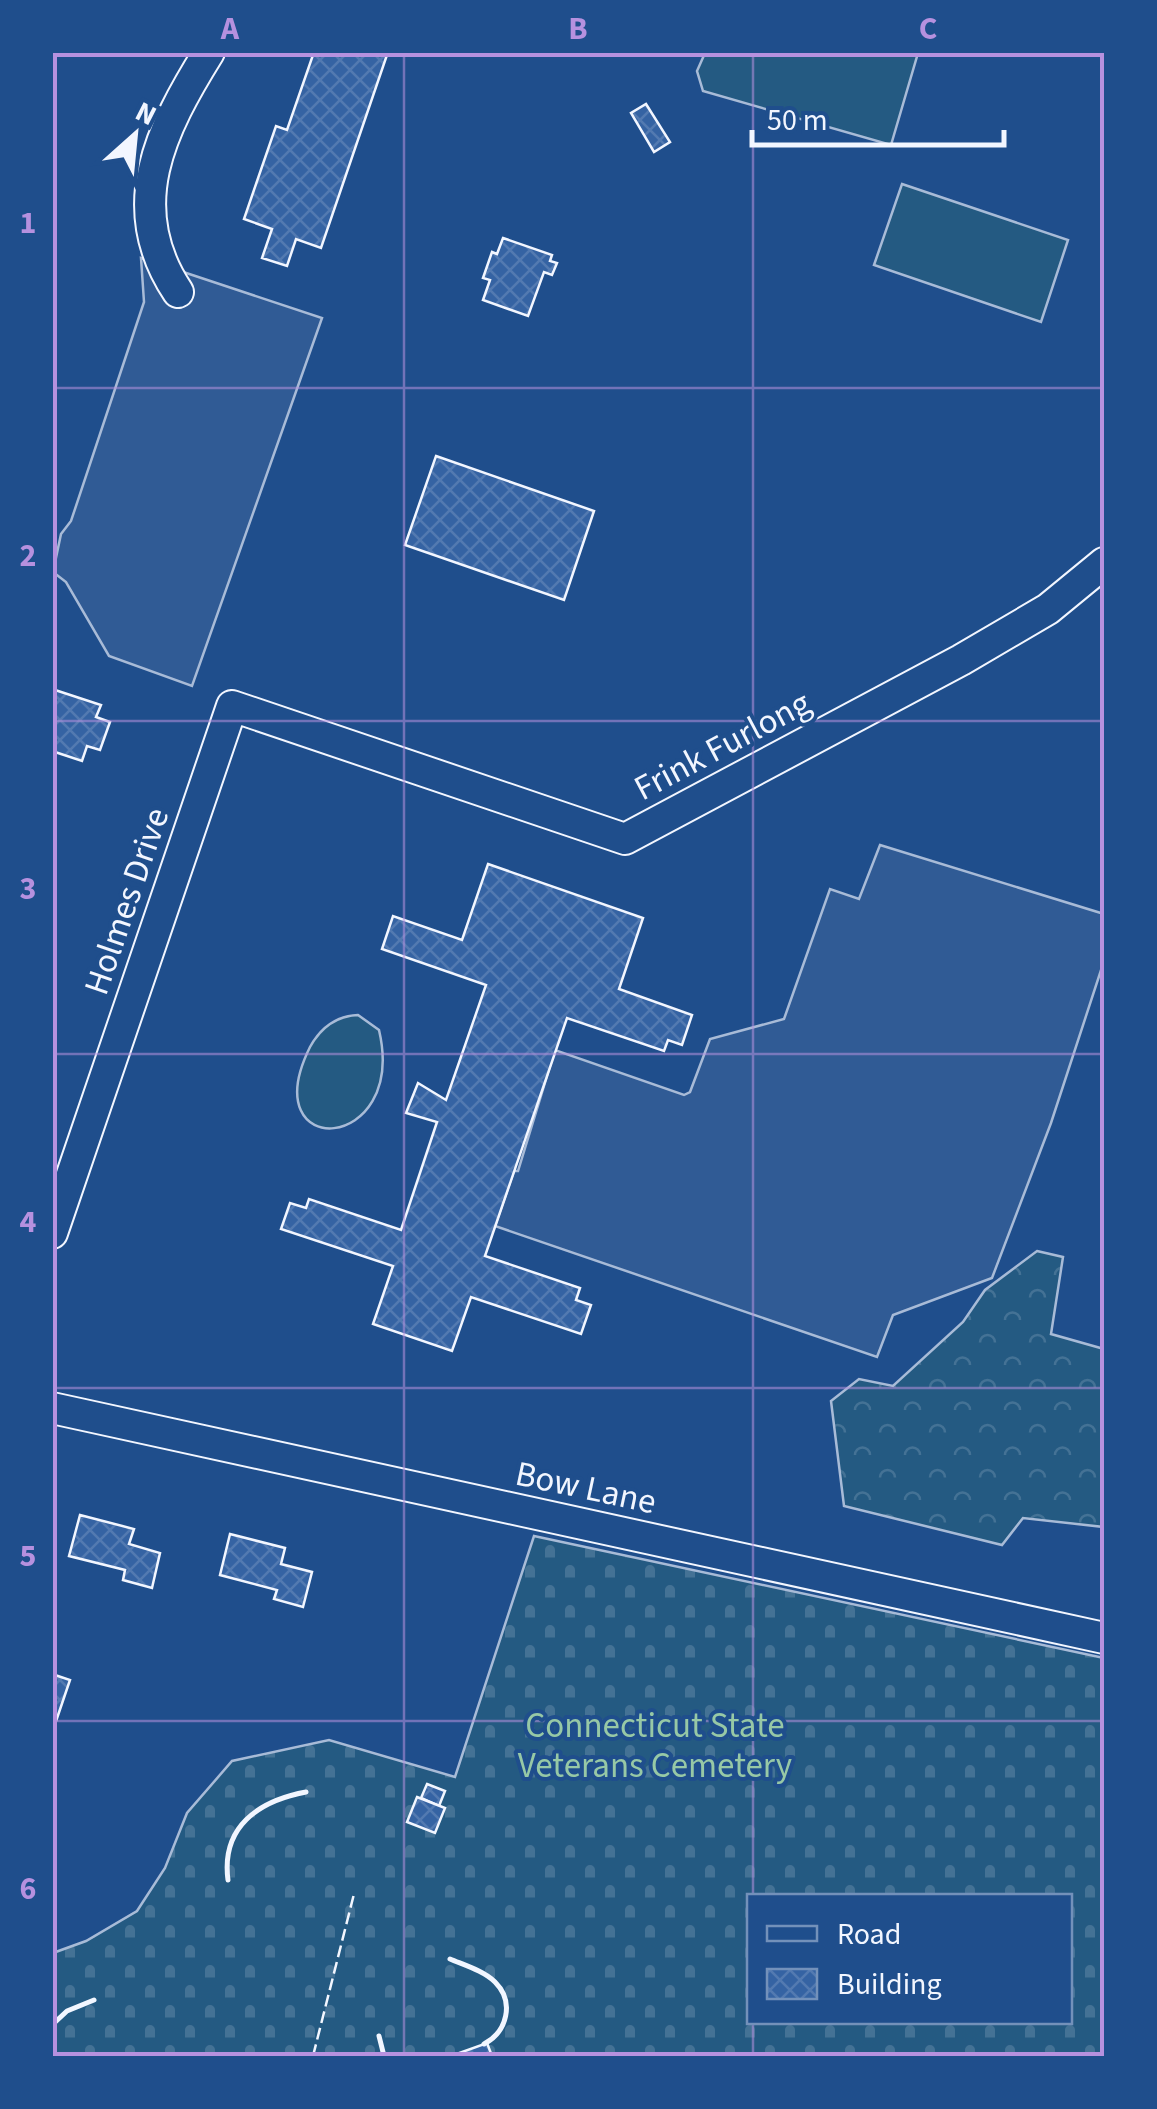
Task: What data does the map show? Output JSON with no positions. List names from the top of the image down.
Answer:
{
  "streets": {
    "street": ["Frink Furlong", "Holmes Drive", "Bow Lane"]
  },
  "crossings": [
    ["Frink Furlong", "Holmes Drive"]
  ],
  "parks": ["Connecticut State Veterans Cemetery"],
  "legend": ["Road", "Building"],
  "scale_bar": "50 m",
  "north": "top right",
  "grid": {
    "columns": ["A", "B", "C"],
    "rows": [
      "1",
      "2",
      "3",
      "4",
      "5",
      "6"
    ]
  }
}
